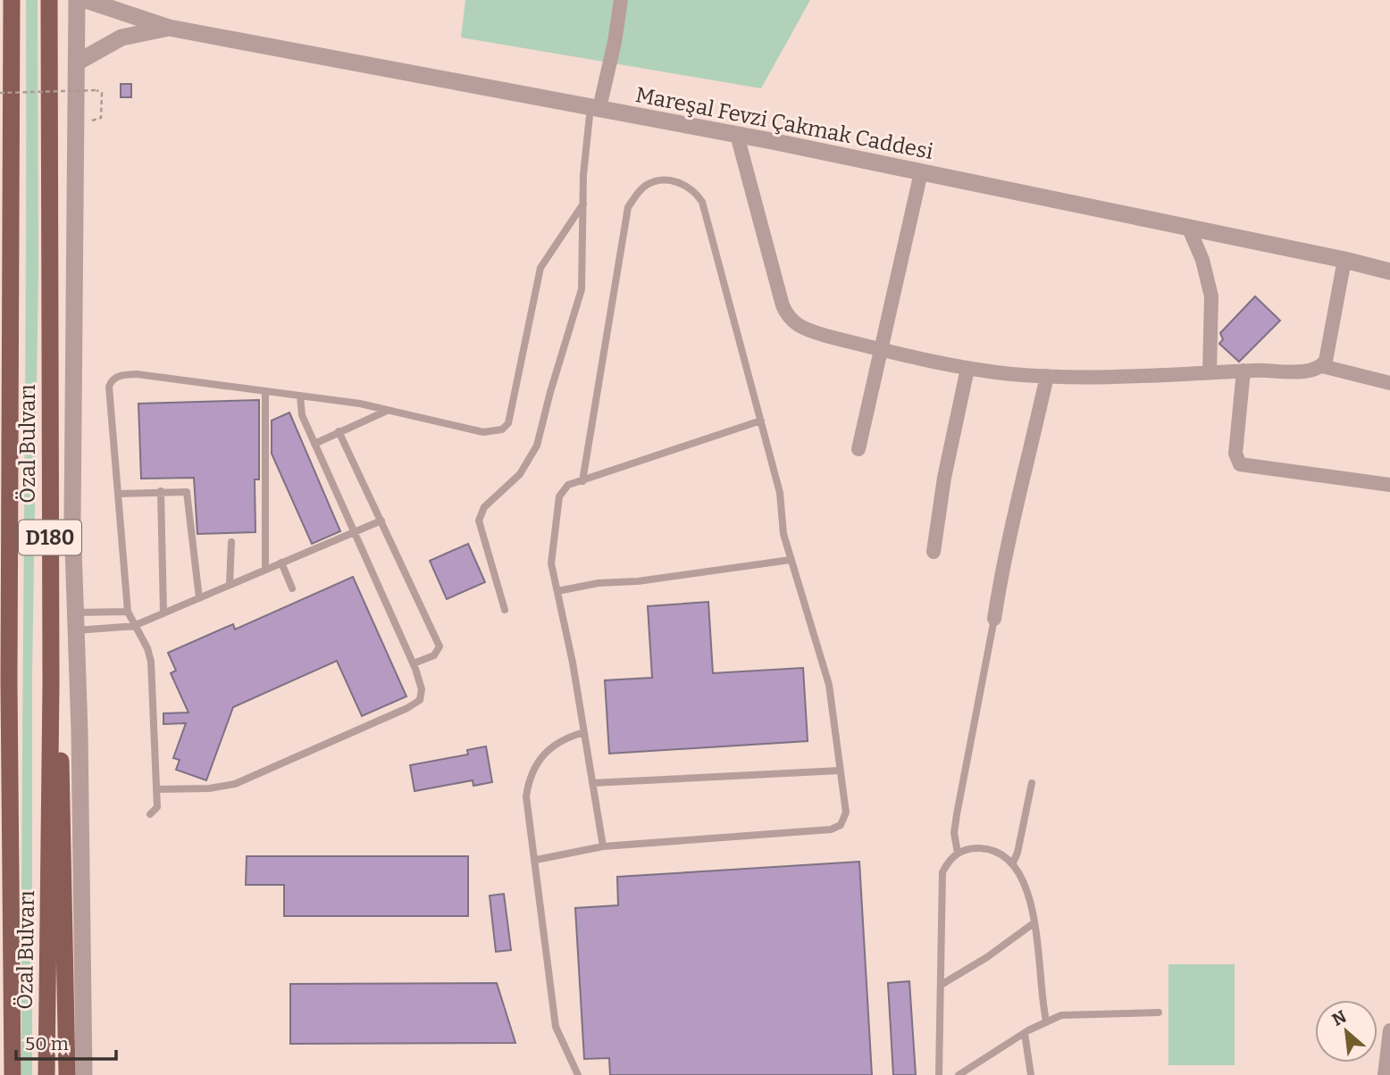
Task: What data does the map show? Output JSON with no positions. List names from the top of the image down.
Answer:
{
  "streets": {
    "highway": ["Özal Bulvarı", "D180"],
    "street": ["Mareşal Fevzi Çakmak Caddesi"]
  },
  "crossings": [
    ["Özal Bulvarı", "D180"]
  ],
  "scale_bar": "50 m",
  "north": "top left"
}
